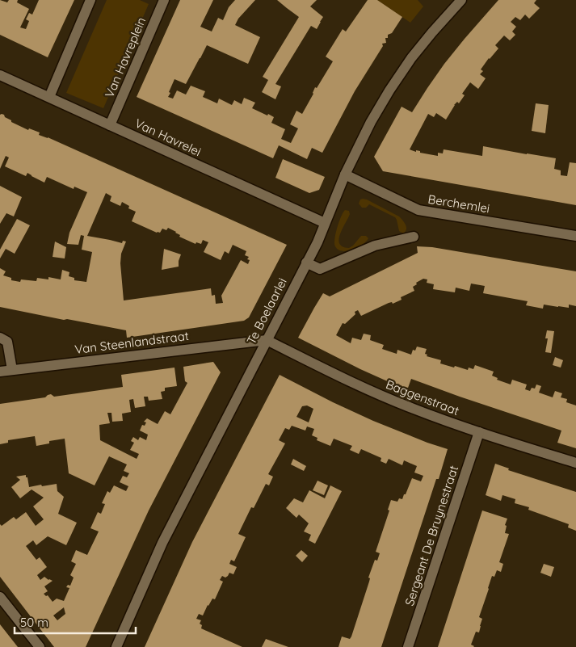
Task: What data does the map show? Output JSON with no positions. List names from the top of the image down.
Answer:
{
  "streets": {
    "street": [
      "Van Havreplein",
      "Van Havrelei",
      "Berchemlei",
      "Te Boelaarlei",
      "Van Steenlandstraat",
      "Baggenstraat",
      "Sergeant De Bruynestraat"
    ]
  },
  "crossings": [
    ["Van Havreplein", "Van Havrelei"],
    ["Van Havrelei", "Te Boelaarlei"],
    ["Berchemlei", "Te Boelaarlei"],
    ["Te Boelaarlei", "Van Steenlandstraat"],
    ["Te Boelaarlei", "Baggenstraat"],
    ["Van Steenlandstraat", "Baggenstraat"],
    ["Baggenstraat", "Sergeant De Bruynestraat"]
  ],
  "scale_bar": "50 m"
}
